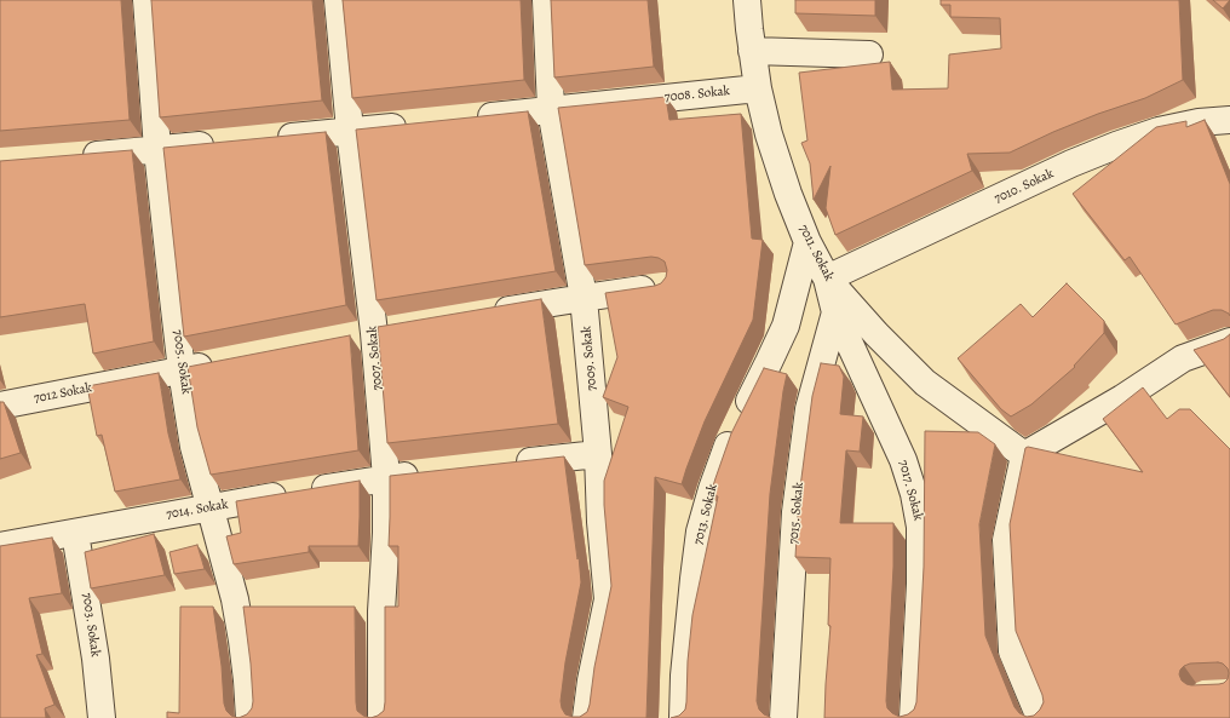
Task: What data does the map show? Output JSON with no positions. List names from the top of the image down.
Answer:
{
  "streets": {
    "street": [
      "7008. Sokak",
      "7010. Sokak",
      "7011. Sokak",
      "7007. Sokak",
      "7009. Sokak",
      "7005. Sokak",
      "7012 Sokak",
      "7017. Sokak",
      "7014. Sokak",
      "7015. Sokak",
      "7013. Sokak",
      "7003. Sokak"
    ]
  },
  "crossings": [
    ["7008. Sokak", "7011. Sokak"],
    ["7008. Sokak", "7009. Sokak"],
    ["7010. Sokak", "7011. Sokak"],
    ["7010. Sokak", "7017. Sokak"],
    ["7011. Sokak", "7017. Sokak"],
    ["7011. Sokak", "7013. Sokak"],
    ["7007. Sokak", "7014. Sokak"],
    ["7005. Sokak", "7012 Sokak"],
    ["7005. Sokak", "7014. Sokak"],
    ["7017. Sokak", "7015. Sokak"],
    ["7014. Sokak", "7003. Sokak"]
  ]
}
